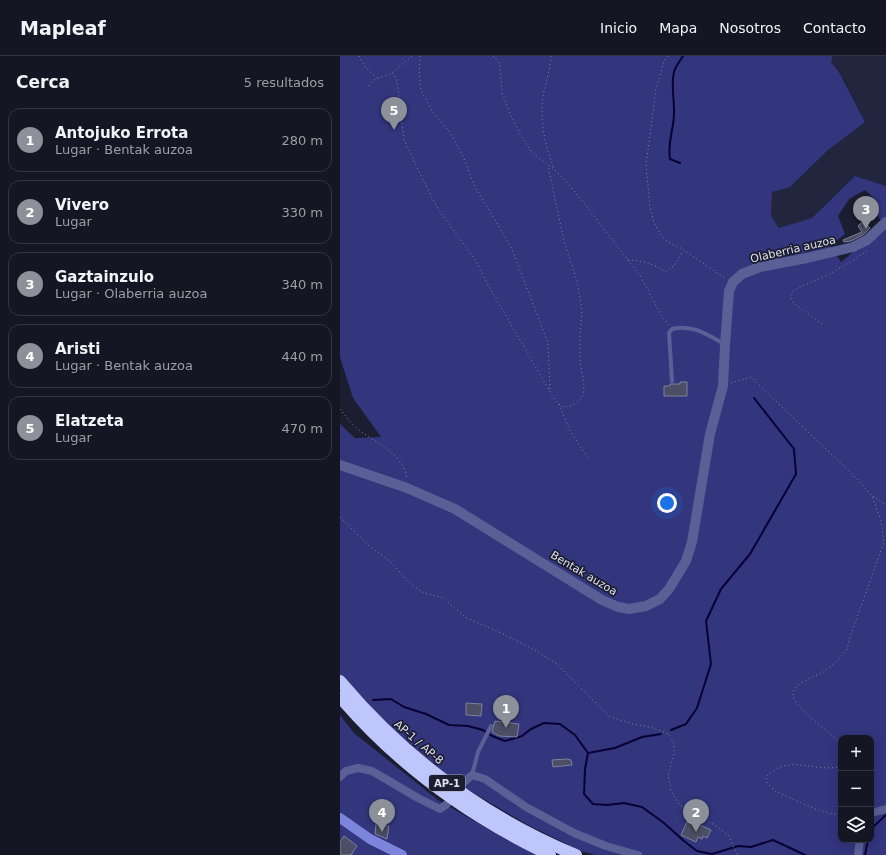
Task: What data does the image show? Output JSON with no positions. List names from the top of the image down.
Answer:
{
  "streets": {
    "highway": ["AP-1 / AP-8", "AP-1"],
    "street": ["Olaberria auzoa", "Bentak auzoa"]
  },
  "page": {
    "header": "Mapleaf",
    "nav": [
      "Inicio",
      "Mapa",
      "Nosotros",
      "Contacto"
    ],
    "heading": ["Cerca", "5 resultados"],
    "pins": [
      "5",
      "3",
      "1",
      "2",
      "4"
    ],
    "list": [
      {
        "mark": "1",
        "name": "Antojuko Errota",
        "note": "Lugar · Bentak auzoa",
        "value": "280 m"
      },
      {
        "mark": "2",
        "name": "Vivero",
        "note": "Lugar",
        "value": "330 m"
      },
      {
        "mark": "3",
        "name": "Gaztainzulo",
        "note": "Lugar · Olaberria auzoa",
        "value": "340 m"
      },
      {
        "mark": "4",
        "name": "Aristi",
        "note": "Lugar · Bentak auzoa",
        "value": "440 m"
      },
      {
        "mark": "5",
        "name": "Elatzeta",
        "note": "Lugar",
        "value": "470 m"
      }
    ],
    "map_buttons": ["+", "−"]
  }
}
